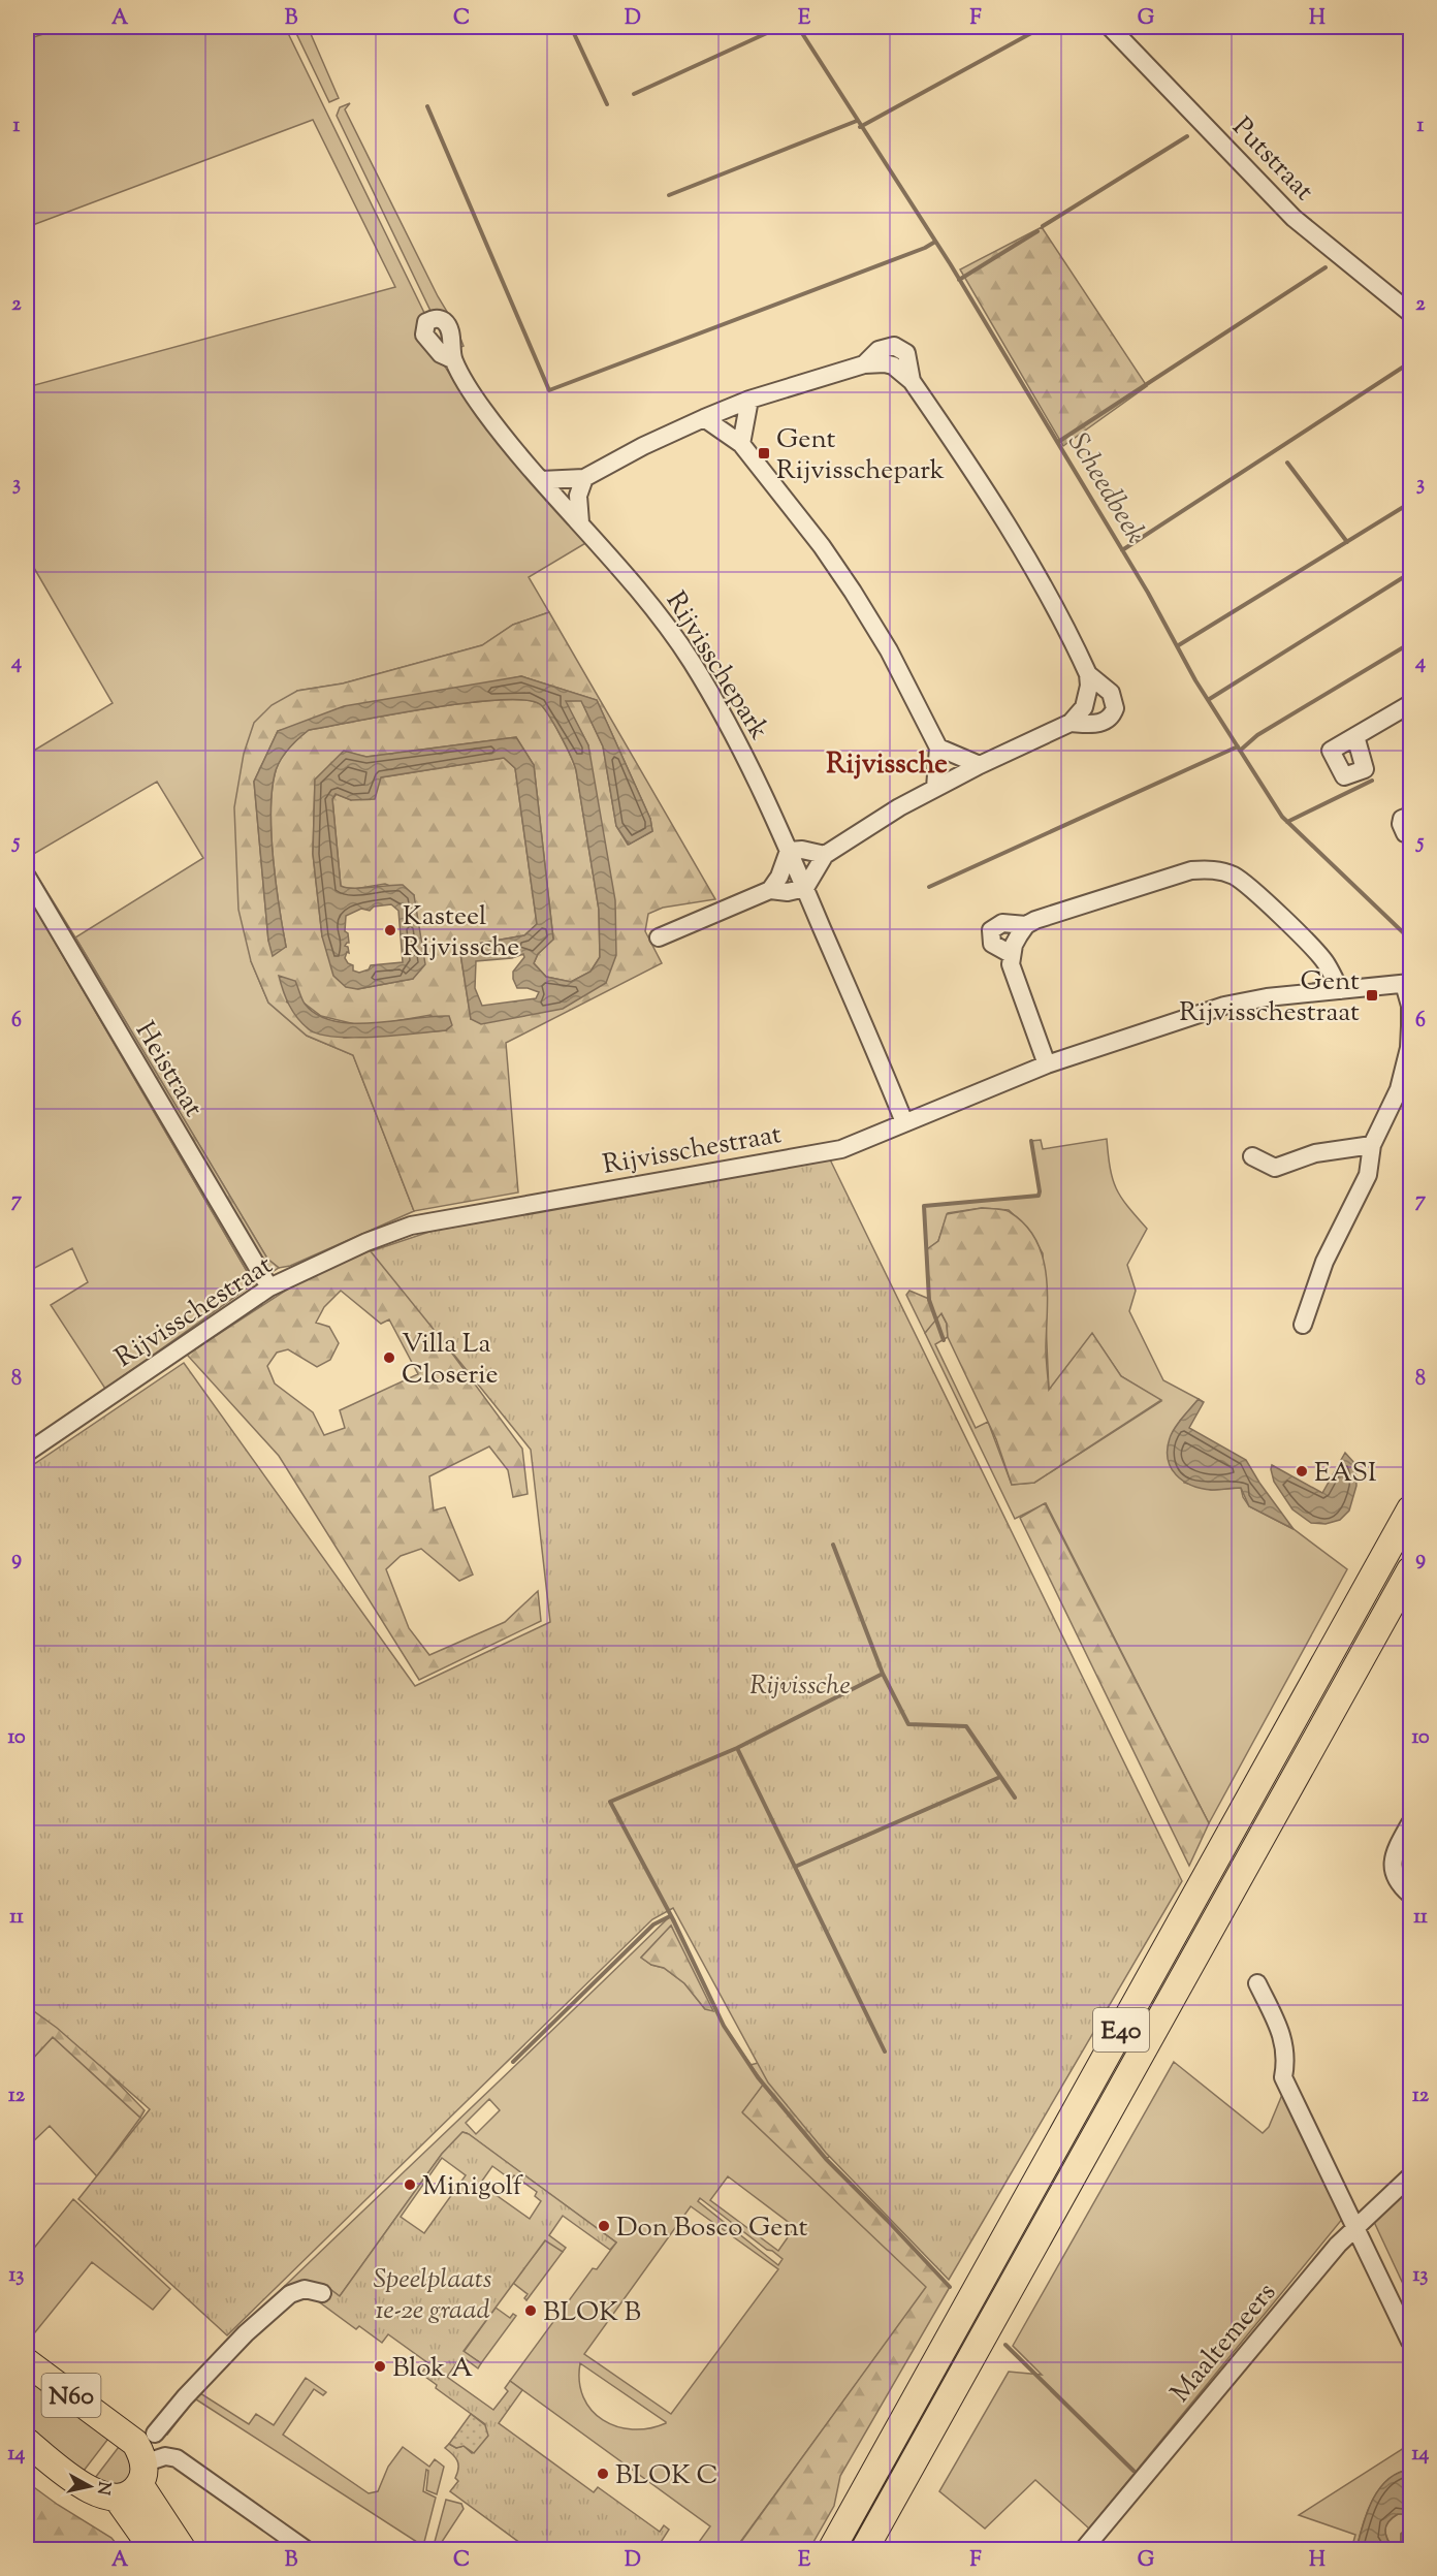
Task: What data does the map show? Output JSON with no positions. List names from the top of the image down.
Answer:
{
  "streets": {
    "highway": ["E40", "N60"],
    "street": [
      "Putstraat",
      "Rijvisschepark",
      "Heistraat",
      "Rijvisschestraat",
      "Maaltemeers"
    ]
  },
  "crossings": [
    ["Rijvisschepark", "Rijvisschestraat"],
    ["Heistraat", "Rijvisschestraat"]
  ],
  "districts": ["Rijvissche"],
  "water": ["Scheedbeek"],
  "parks": ["Rijvissche", "Speelplaats 1e-2e graad"],
  "places": {
    "transit": ["Gent Rijvisschepark", "Gent Rijvisschestraat"],
    "other": [
      "Kasteel Rijvissche",
      "Villa La Closerie",
      "EASI",
      "Minigolf",
      "Don Bosco Gent",
      "BLOK B",
      "Blok A",
      "BLOK C"
    ]
  },
  "north": "right",
  "grid": {
    "columns": [
      "A",
      "B",
      "C",
      "D",
      "E",
      "F",
      "G",
      "H"
    ],
    "rows": [
      "1",
      "2",
      "3",
      "4",
      "5",
      "6",
      "7",
      "8",
      "9",
      "10",
      "11",
      "12",
      "13",
      "14"
    ]
  }
}
